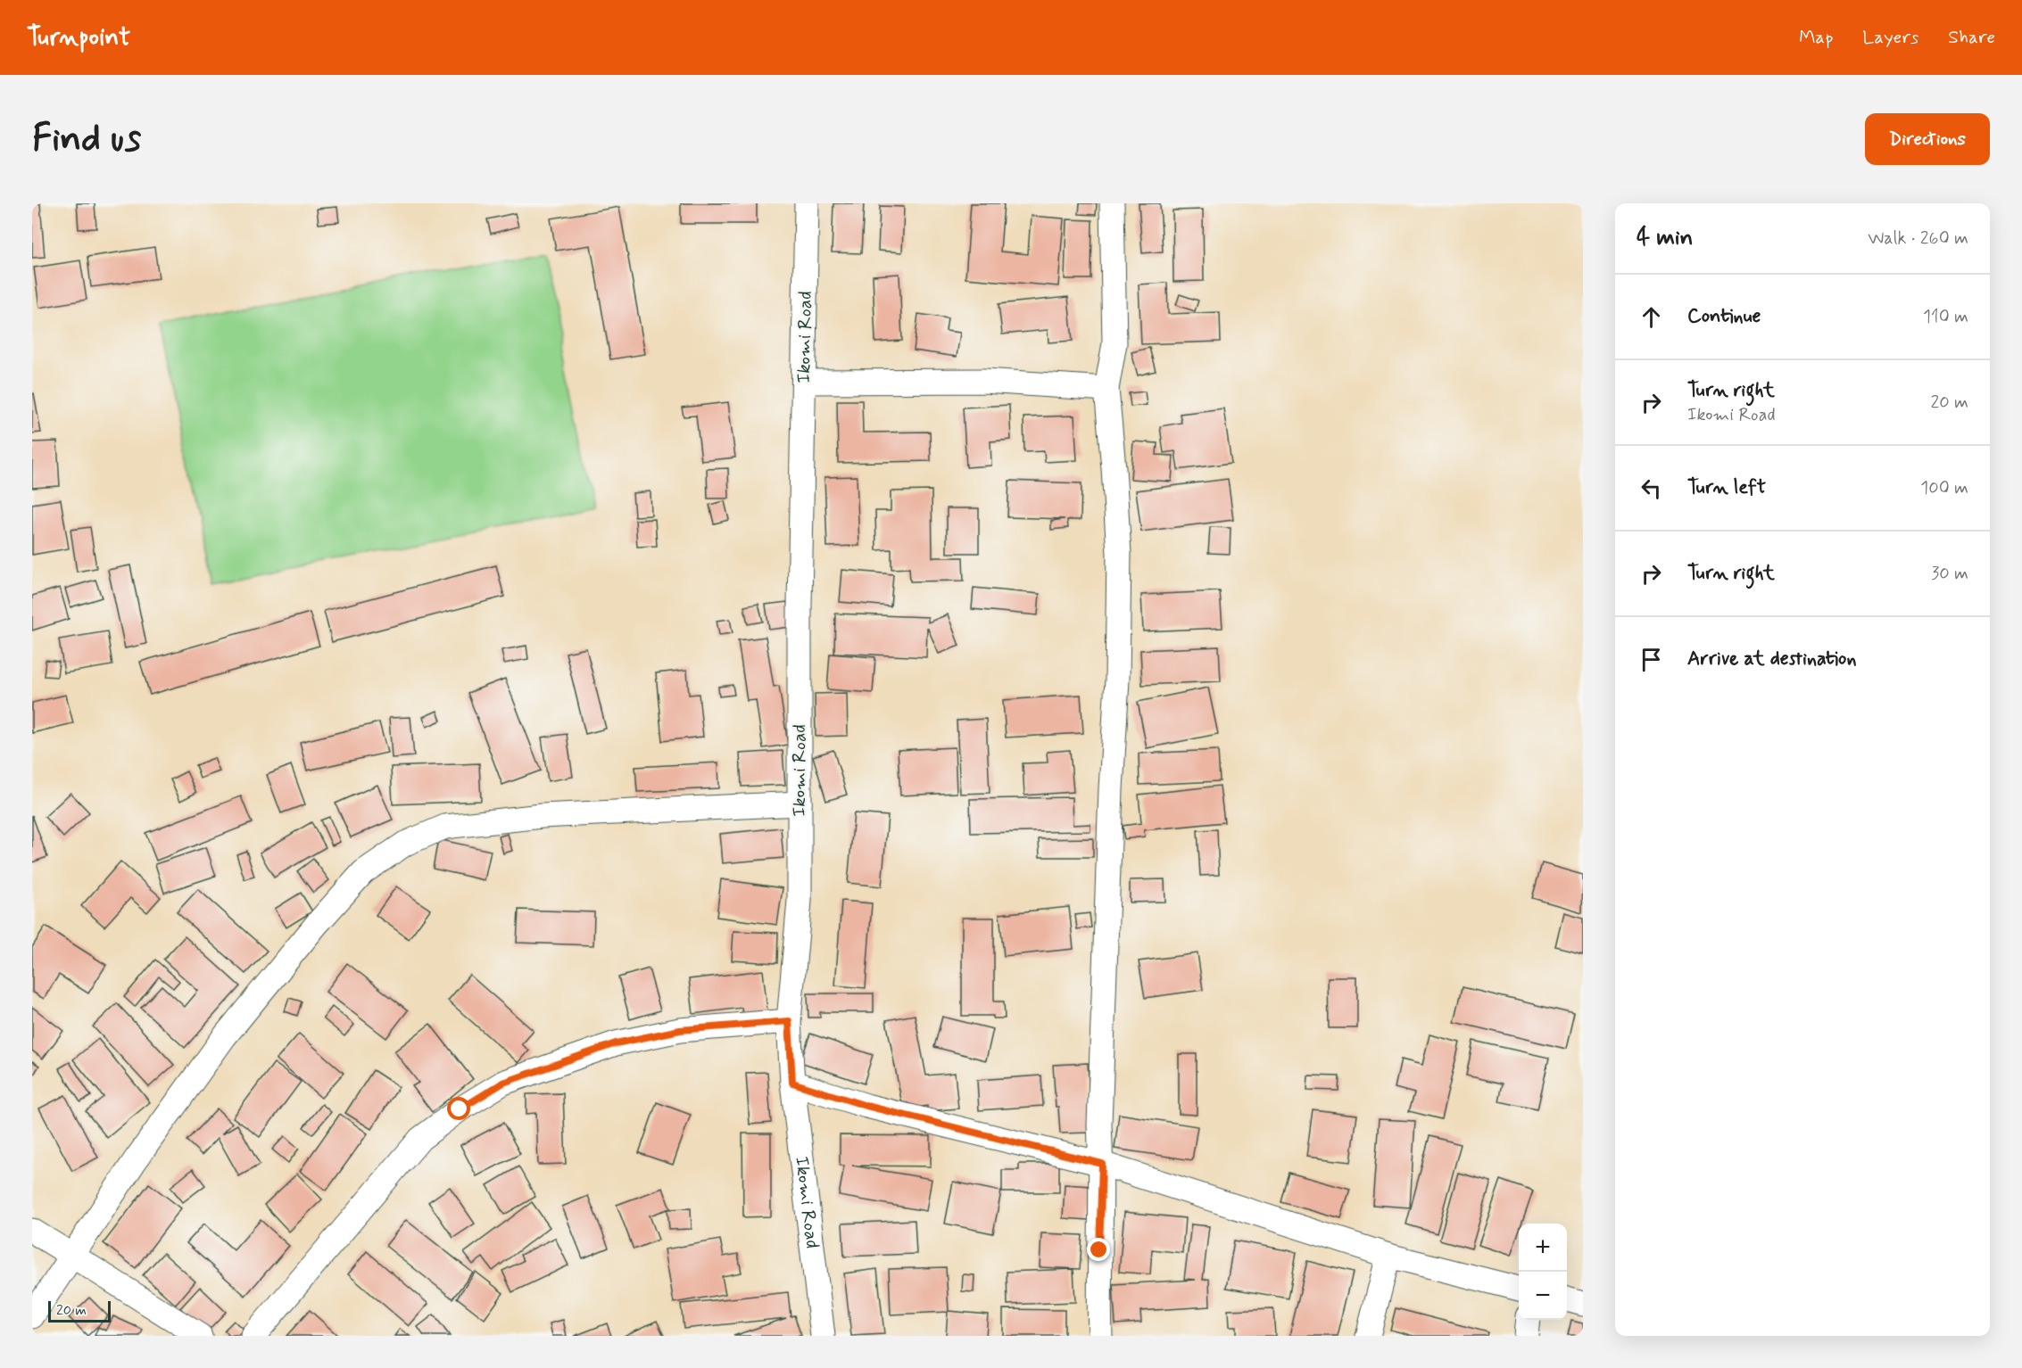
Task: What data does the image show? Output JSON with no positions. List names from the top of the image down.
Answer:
{
  "streets": {
    "street": ["Ikomi Road"]
  },
  "scale_bar": "20 m",
  "page": {
    "header": "Turnpoint",
    "nav": ["Map", "Layers", "Share"],
    "buttons": "Directions",
    "title": "Find us",
    "heading": ["4 min", "Walk · 260 m"],
    "list": [
      ["Continue", "110 m"],
      ["Turn right", "Ikomi Road", "20 m"],
      ["Turn left", "100 m"],
      ["Turn right", "30 m"],
      "Arrive at destination"
    ],
    "map_buttons": ["+", "−"],
    "scale": "20 m"
  }
}
